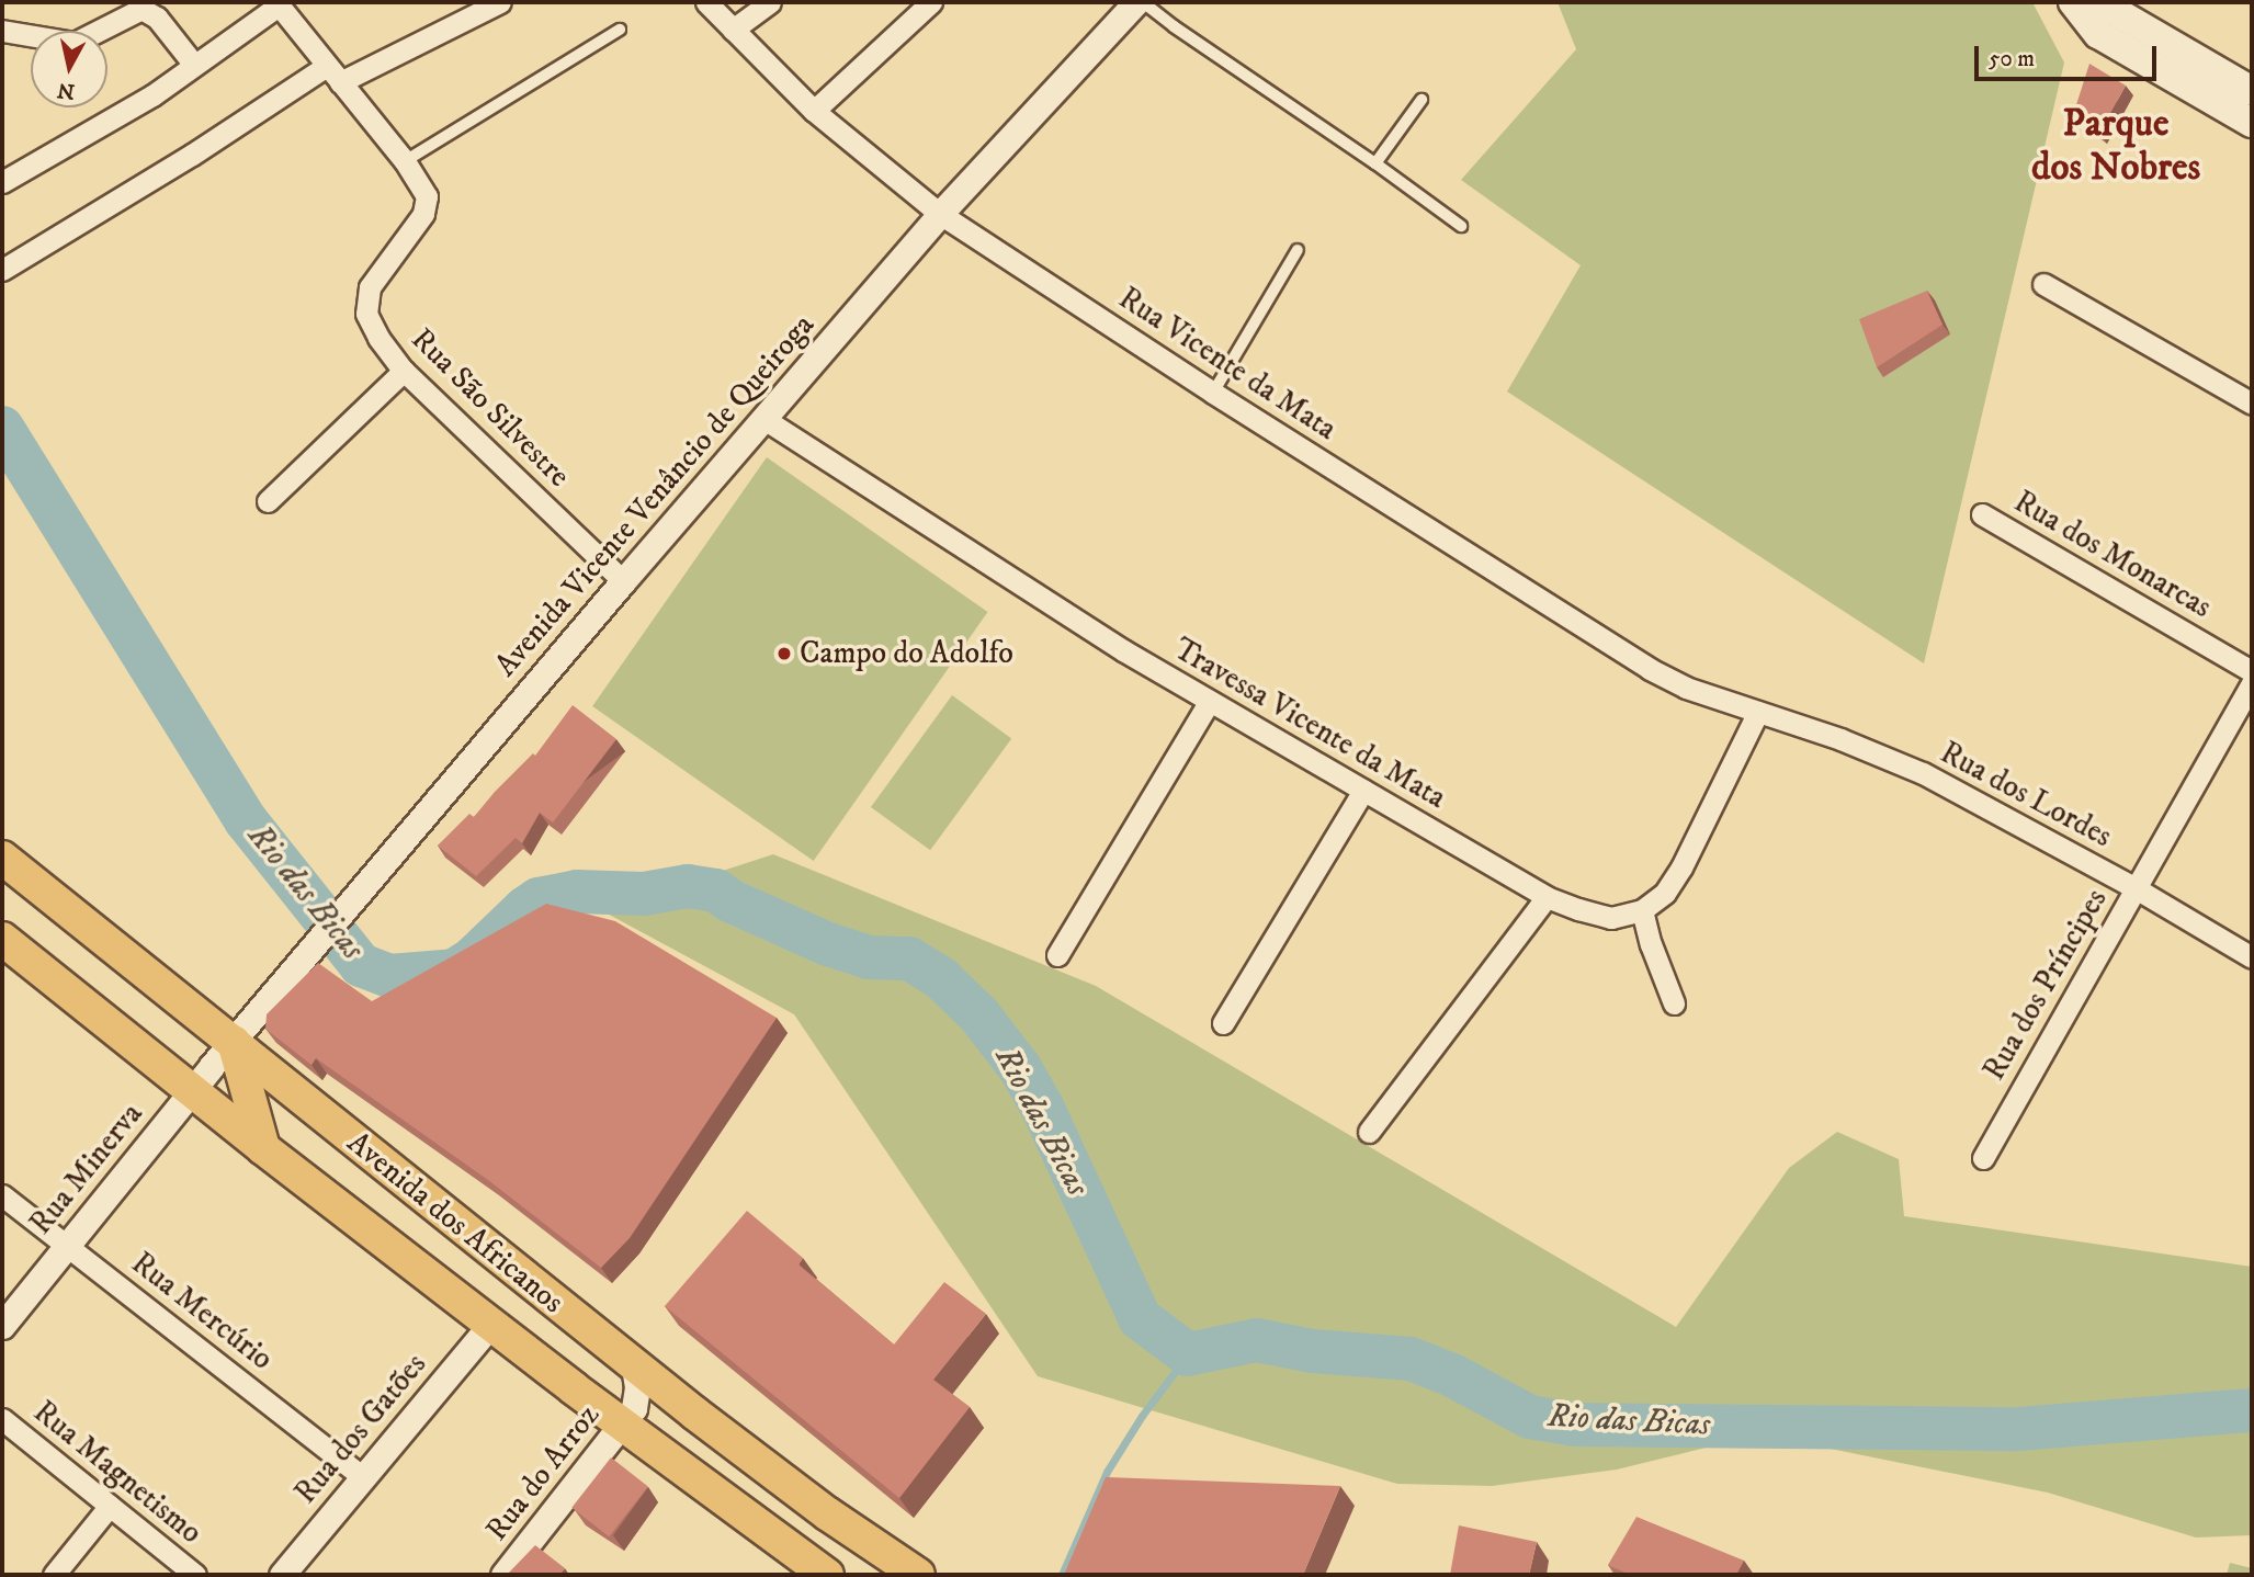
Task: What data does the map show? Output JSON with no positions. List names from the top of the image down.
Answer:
{
  "streets": {
    "main road": ["Avenida dos Africanos"],
    "street": [
      "Rua Vicente da Mata",
      "Rua São Silvestre",
      "Avenida Vicente Venâncio de Queiroga",
      "Rua dos Monarcas",
      "Travessa Vicente da Mata",
      "Rua dos Lordes",
      "Rua dos Príncipes",
      "Rua Minerva",
      "Rua Mercúrio",
      "Rua dos Gatões",
      "Rua Magnetismo",
      "Rua do Arroz"
    ]
  },
  "crossings": [
    ["Rua Vicente da Mata", "Avenida Vicente Venâncio de Queiroga"],
    ["Rua Vicente da Mata", "Rua dos Lordes"],
    ["Rua São Silvestre", "Avenida Vicente Venâncio de Queiroga"],
    ["Avenida Vicente Venâncio de Queiroga", "Travessa Vicente da Mata"],
    ["Avenida Vicente Venâncio de Queiroga", "Rua Minerva"],
    ["Avenida Vicente Venâncio de Queiroga", "Avenida dos Africanos"],
    ["Rua dos Lordes", "Rua dos Príncipes"],
    ["Rua Minerva", "Avenida dos Africanos"],
    ["Rua Minerva", "Rua Mercúrio"],
    ["Avenida dos Africanos", "Rua dos Gatões"],
    ["Avenida dos Africanos", "Rua do Arroz"],
    ["Rua Mercúrio", "Rua dos Gatões"]
  ],
  "districts": ["Parque dos Nobres"],
  "water": ["Rio das Bicas"],
  "places": ["Campo do Adolfo"],
  "scale_bar": "50 m",
  "north": "bottom"
}
